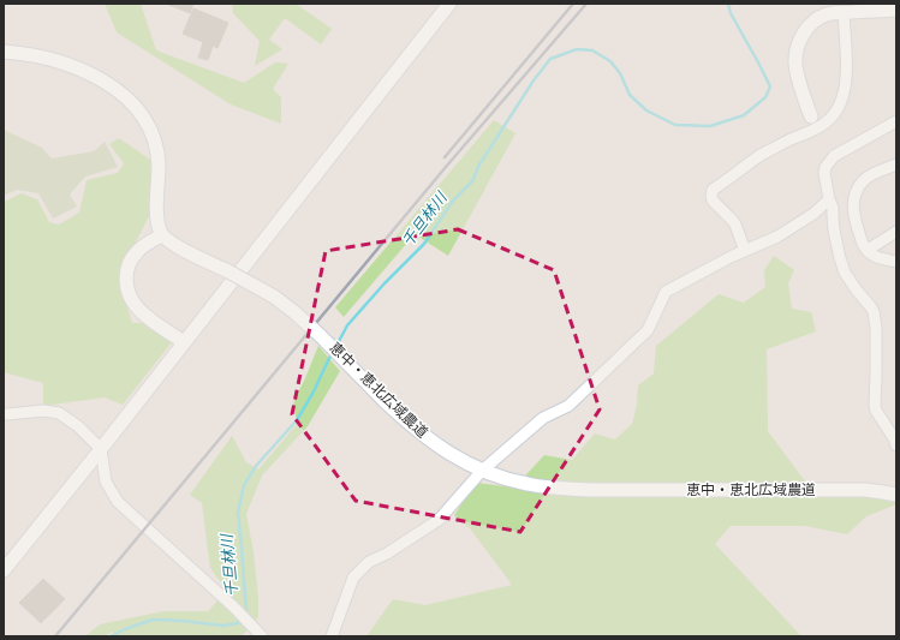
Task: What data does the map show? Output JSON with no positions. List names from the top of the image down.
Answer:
{
  "streets": {
    "street": ["恵中・恵北広域農道"]
  },
  "water": ["千旦林川"]
}
